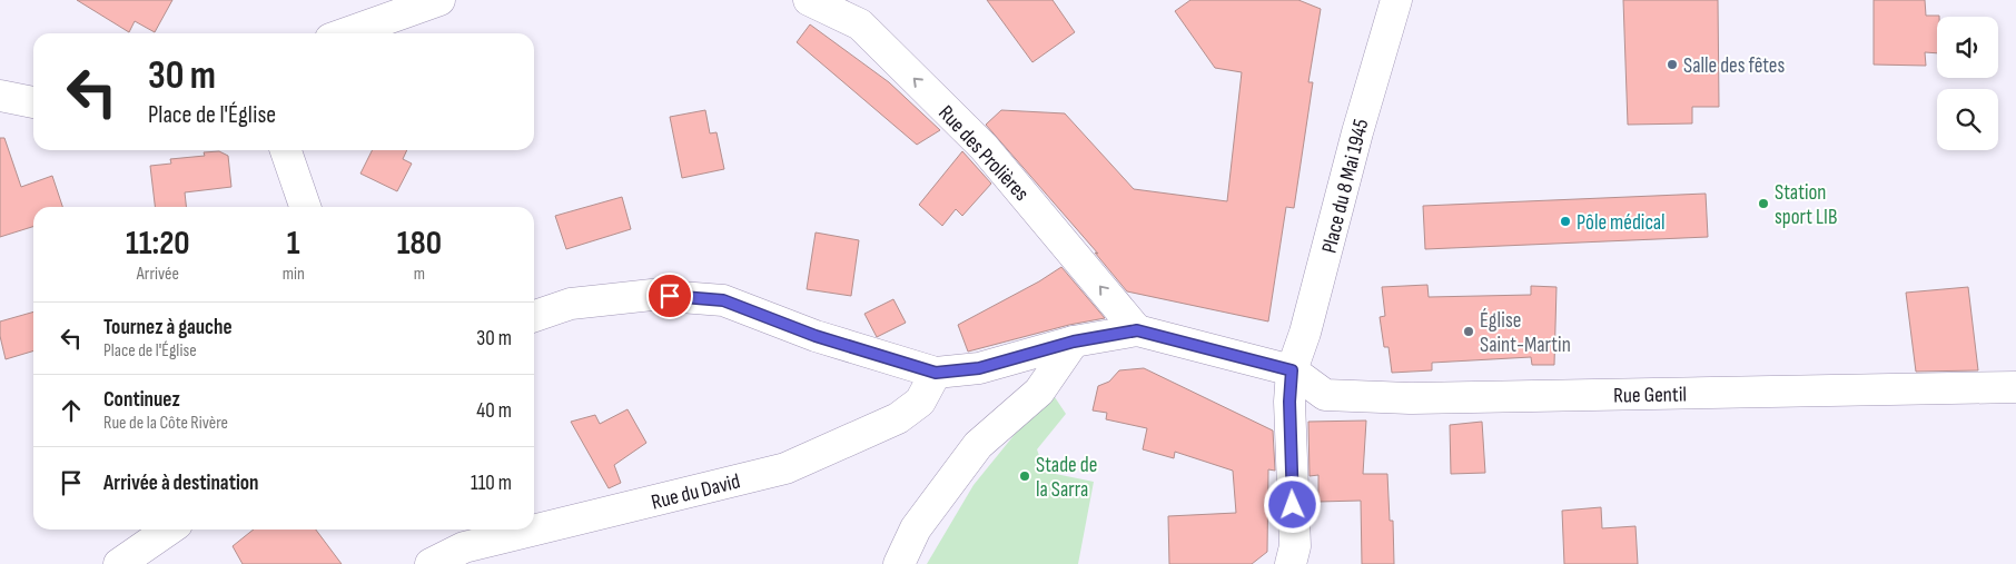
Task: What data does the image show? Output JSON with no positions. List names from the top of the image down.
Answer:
{
  "streets": {
    "street": [
      "Rue des Prolières",
      "Place du 8 Mai 1945",
      "Rue Gentil",
      "Rue du David"
    ]
  },
  "crossings": [
    ["Place du 8 Mai 1945", "Rue Gentil"]
  ],
  "one_way": ["Rue des Prolières"],
  "places": [
    "Salle des fêtes",
    "Station sport LIB",
    "Pôle médical",
    "Église Saint-Martin",
    "Stade de la Sarra"
  ],
  "page": {
    "turn": ["30 m", "Place de l'Église"],
    "eta": [
      "11:20",
      "Arrivée",
      "1",
      "min",
      "180",
      "m"
    ],
    "list": [
      {
        "name": "Tournez à gauche",
        "note": "Place de l'Église",
        "value": "30 m"
      },
      {
        "name": "Continuez",
        "note": "Rue de la Côte Rivère",
        "value": "40 m"
      },
      {
        "name": "Arrivée à destination",
        "value": "110 m"
      }
    ]
  }
}
